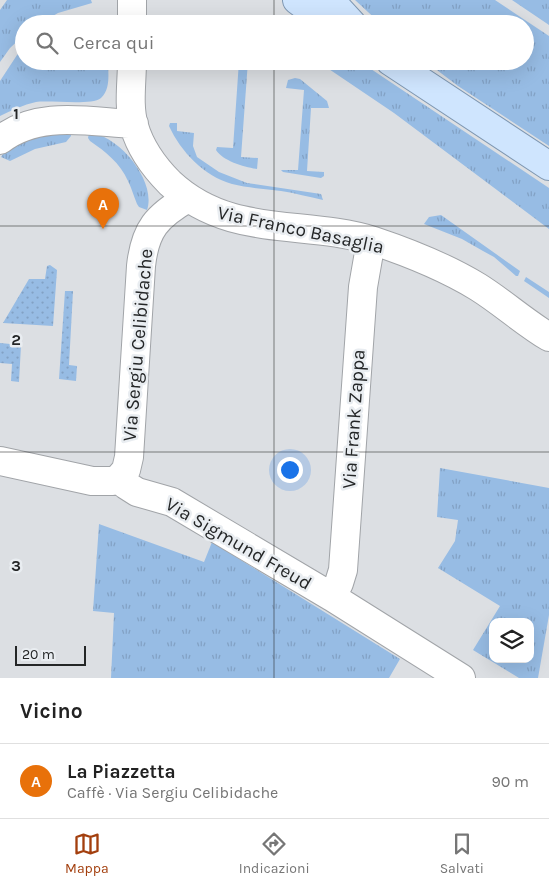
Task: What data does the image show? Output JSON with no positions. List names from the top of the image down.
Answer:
{
  "streets": {
    "street": [
      "Via Franco Basaglia",
      "Via Sergiu Celibidache",
      "Via Frank Zappa",
      "Via Sigmund Freud"
    ]
  },
  "crossings": [
    ["Via Franco Basaglia", "Via Sergiu Celibidache"],
    ["Via Franco Basaglia", "Via Frank Zappa"],
    ["Via Sergiu Celibidache", "Via Sigmund Freud"],
    ["Via Frank Zappa", "Via Sigmund Freud"]
  ],
  "scale_bar": "20 m",
  "page": {
    "search": "Cerca qui",
    "pins": "A",
    "scale": "20 m",
    "heading": "Vicino",
    "list": [
      {
        "mark": "A",
        "name": "La Piazzetta",
        "note": "Caffè · Via Sergiu Celibidache",
        "value": "90 m"
      }
    ],
    "nav": ["Mappa", "Indicazioni", "Salvati"]
  },
  "grid": {
    "rows": ["1", "2", "3"]
  }
}
